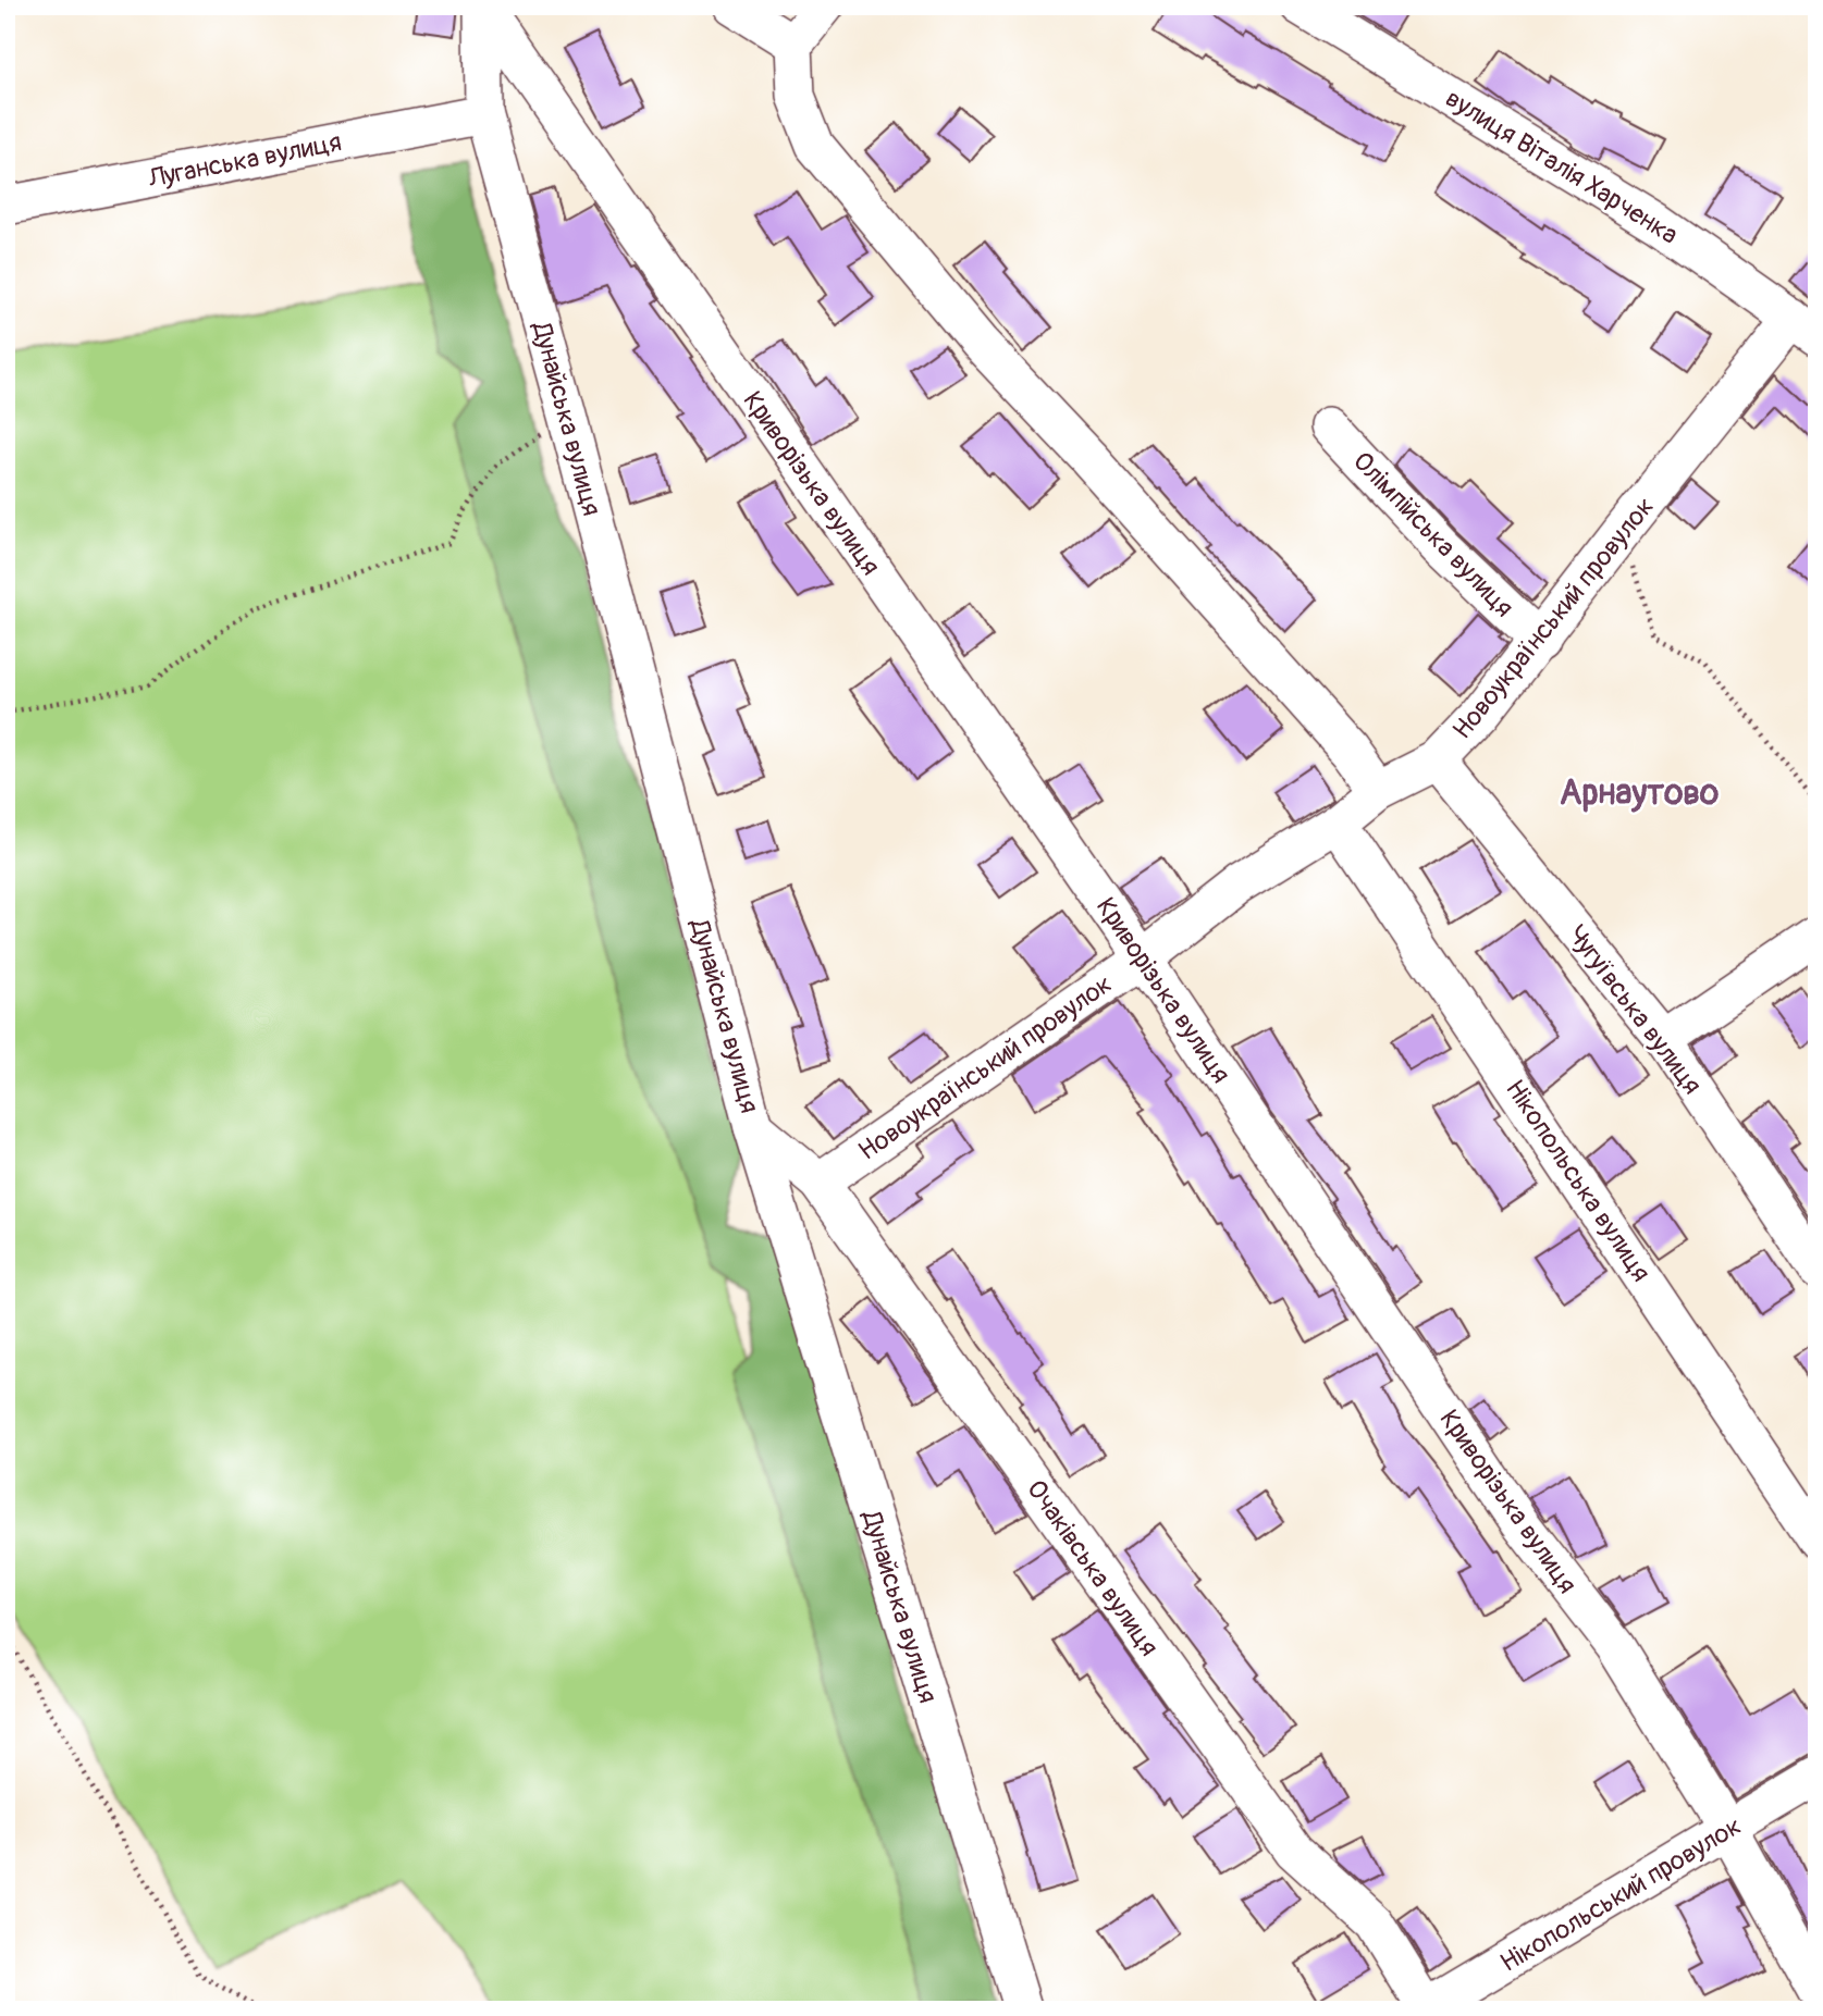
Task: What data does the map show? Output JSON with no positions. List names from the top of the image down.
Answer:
{
  "streets": {
    "street": [
      "Луганська вулиця",
      "вулиця Віталія Харченка",
      "Дунайська вулиця",
      "Криворізька вулиця",
      "Олімпійська вулиця",
      "Новоукраїнський провулок",
      "Чугуївська вулиця",
      "Нікопольська вулиця",
      "Очаківська вулиця",
      "Нікопольський провулок"
    ]
  },
  "crossings": [
    ["Луганська вулиця", "Дунайська вулиця"],
    ["вулиця Віталія Харченка", "Новоукраїнський провулок"],
    ["Дунайська вулиця", "Криворізька вулиця"],
    ["Дунайська вулиця", "Очаківська вулиця"],
    ["Криворізька вулиця", "Новоукраїнський провулок"],
    ["Криворізька вулиця", "Нікопольський провулок"],
    ["Олімпійська вулиця", "Новоукраїнський провулок"],
    ["Новоукраїнський провулок", "Чугуївська вулиця"],
    ["Новоукраїнський провулок", "Нікопольська вулиця"],
    ["Новоукраїнський провулок", "Очаківська вулиця"],
    ["Очаківська вулиця", "Нікопольський провулок"]
  ],
  "districts": ["Арнаутово"]
}
